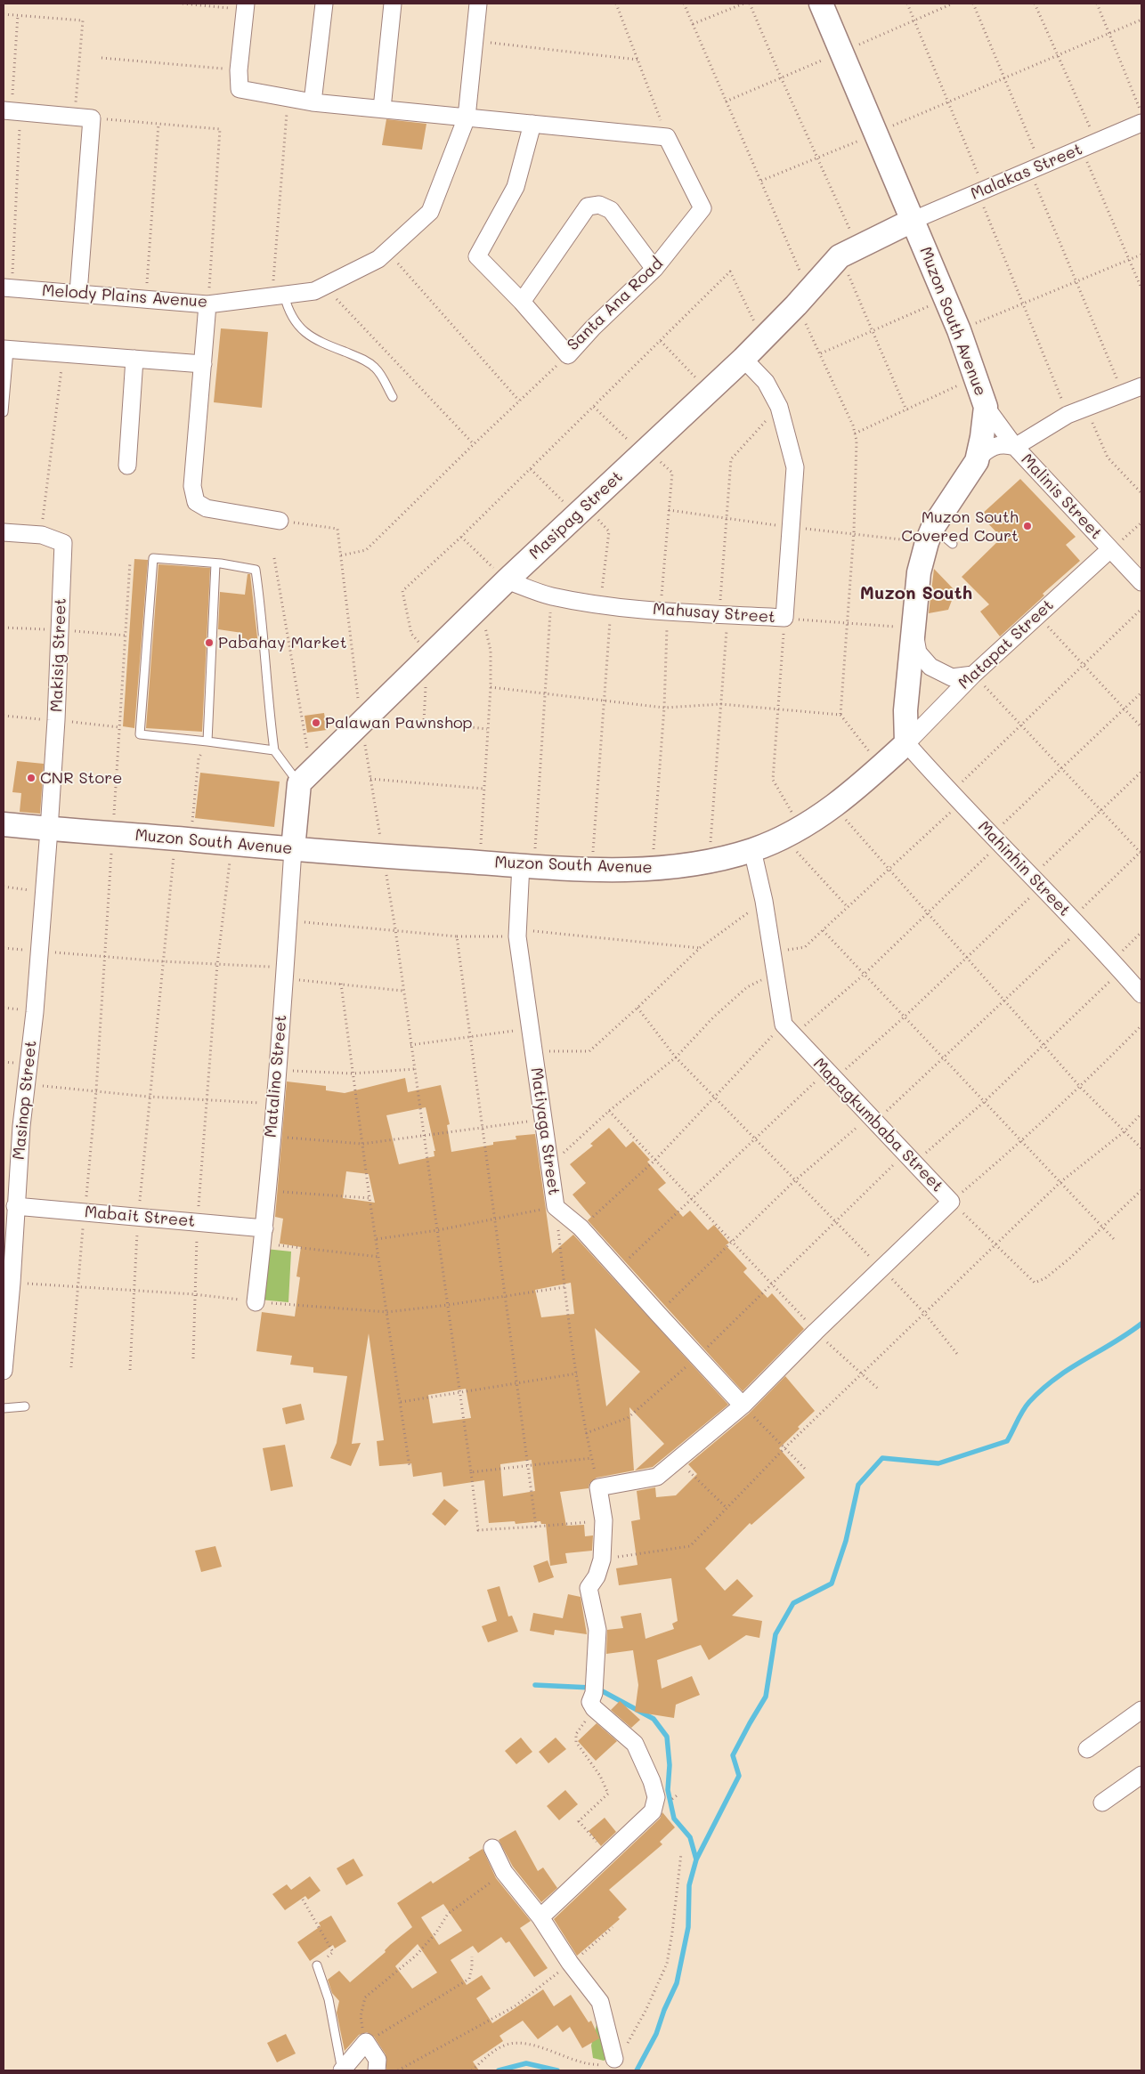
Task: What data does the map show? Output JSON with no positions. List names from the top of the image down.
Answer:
{
  "streets": {
    "street": [
      "Malakas Street",
      "Melody Plains Avenue",
      "Santa Ana Road",
      "Muzon South Avenue",
      "Malinis Street",
      "Masipag Street",
      "Mahusay Street",
      "Matapat Street",
      "Makisig Street",
      "Mahinhin Street",
      "Matalino Street",
      "Masinop Street",
      "Mapagkumbaba Street",
      "Matiyaga Street",
      "Mabait Street"
    ]
  },
  "crossings": [
    ["Malakas Street", "Muzon South Avenue"],
    ["Malakas Street", "Masipag Street"],
    ["Muzon South Avenue", "Malinis Street"],
    ["Muzon South Avenue", "Masipag Street"],
    ["Muzon South Avenue", "Matapat Street"],
    ["Muzon South Avenue", "Makisig Street"],
    ["Muzon South Avenue", "Mahinhin Street"],
    ["Muzon South Avenue", "Matalino Street"],
    ["Muzon South Avenue", "Masinop Street"],
    ["Muzon South Avenue", "Matiyaga Street"],
    ["Malinis Street", "Matapat Street"],
    ["Masipag Street", "Mahusay Street"],
    ["Matapat Street", "Mahinhin Street"],
    ["Makisig Street", "Masinop Street"],
    ["Matalino Street", "Mabait Street"],
    ["Masinop Street", "Mabait Street"],
    ["Mapagkumbaba Street", "Matiyaga Street"]
  ],
  "districts": ["Muzon South"],
  "places": [
    "Muzon South Covered Court",
    "Pabahay Market",
    "Palawan Pawnshop",
    "CNR Store"
  ]
}
